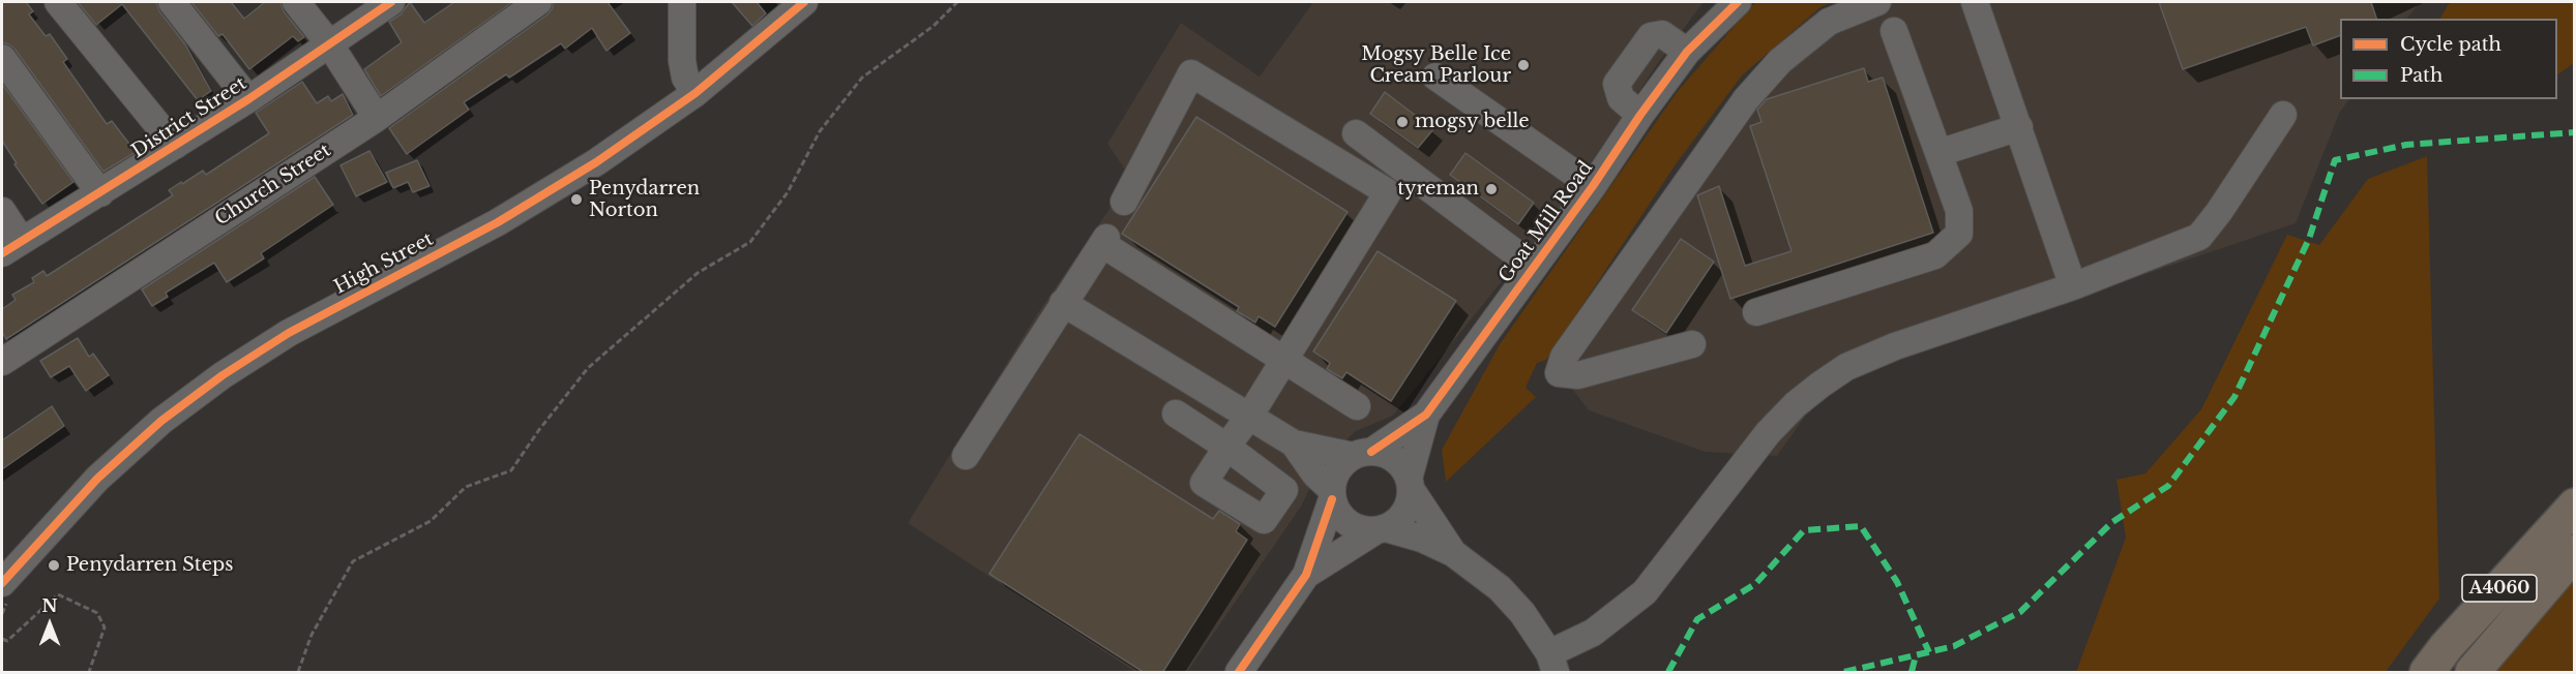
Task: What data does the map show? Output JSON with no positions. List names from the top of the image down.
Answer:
{
  "streets": {
    "highway": ["A4060"],
    "street": [
      "District Street",
      "Church Street",
      "Goat Mill Road",
      "High Street"
    ]
  },
  "places": [
    "Mogsy Belle Ice Cream Parlour",
    "mogsy belle",
    "tyreman",
    "Penydarren Norton",
    "Penydarren Steps"
  ],
  "legend": ["Cycle path", "Path"],
  "north": "top"
}
